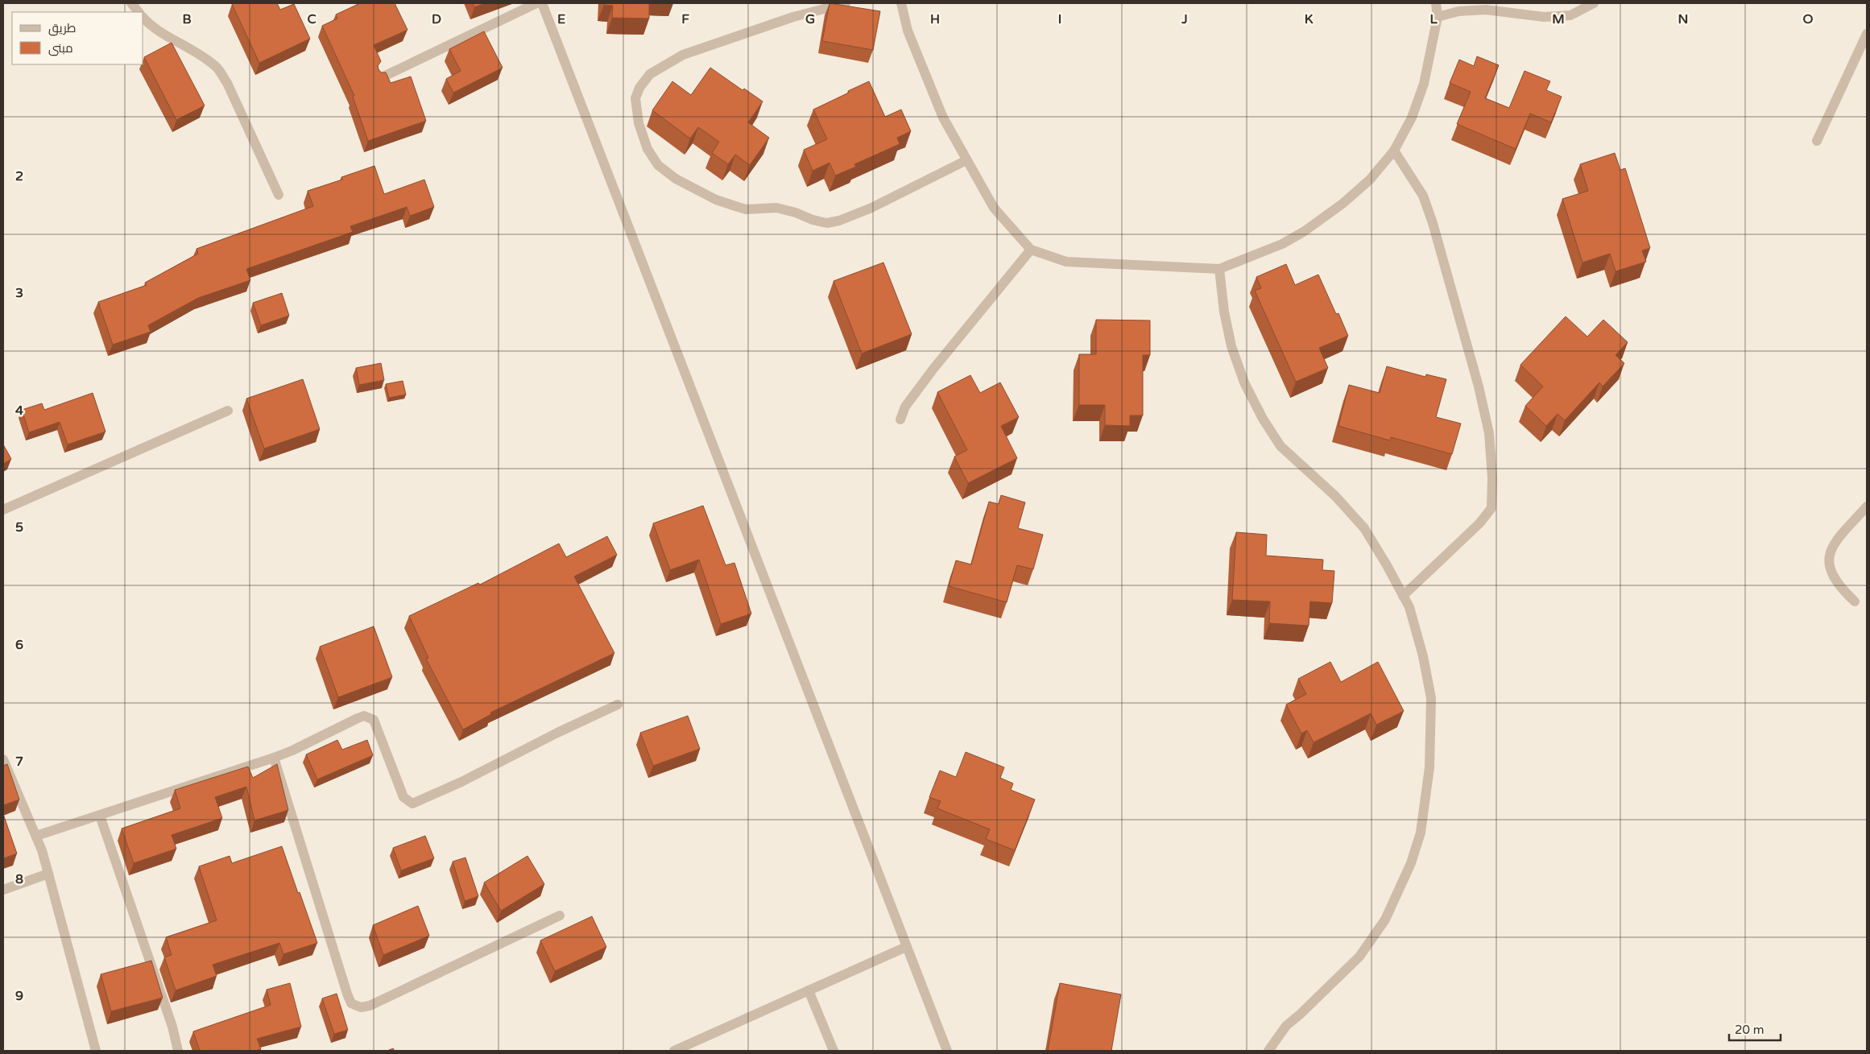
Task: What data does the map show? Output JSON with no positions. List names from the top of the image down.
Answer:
{
  "legend": ["طريق", "مبنى"],
  "scale_bar": "20 m",
  "grid": {
    "columns": [
      "B",
      "C",
      "D",
      "E",
      "F",
      "G",
      "H",
      "I",
      "J",
      "K",
      "L",
      "M",
      "N",
      "O"
    ],
    "rows": [
      "2",
      "3",
      "4",
      "5",
      "6",
      "7",
      "8",
      "9"
    ]
  }
}
